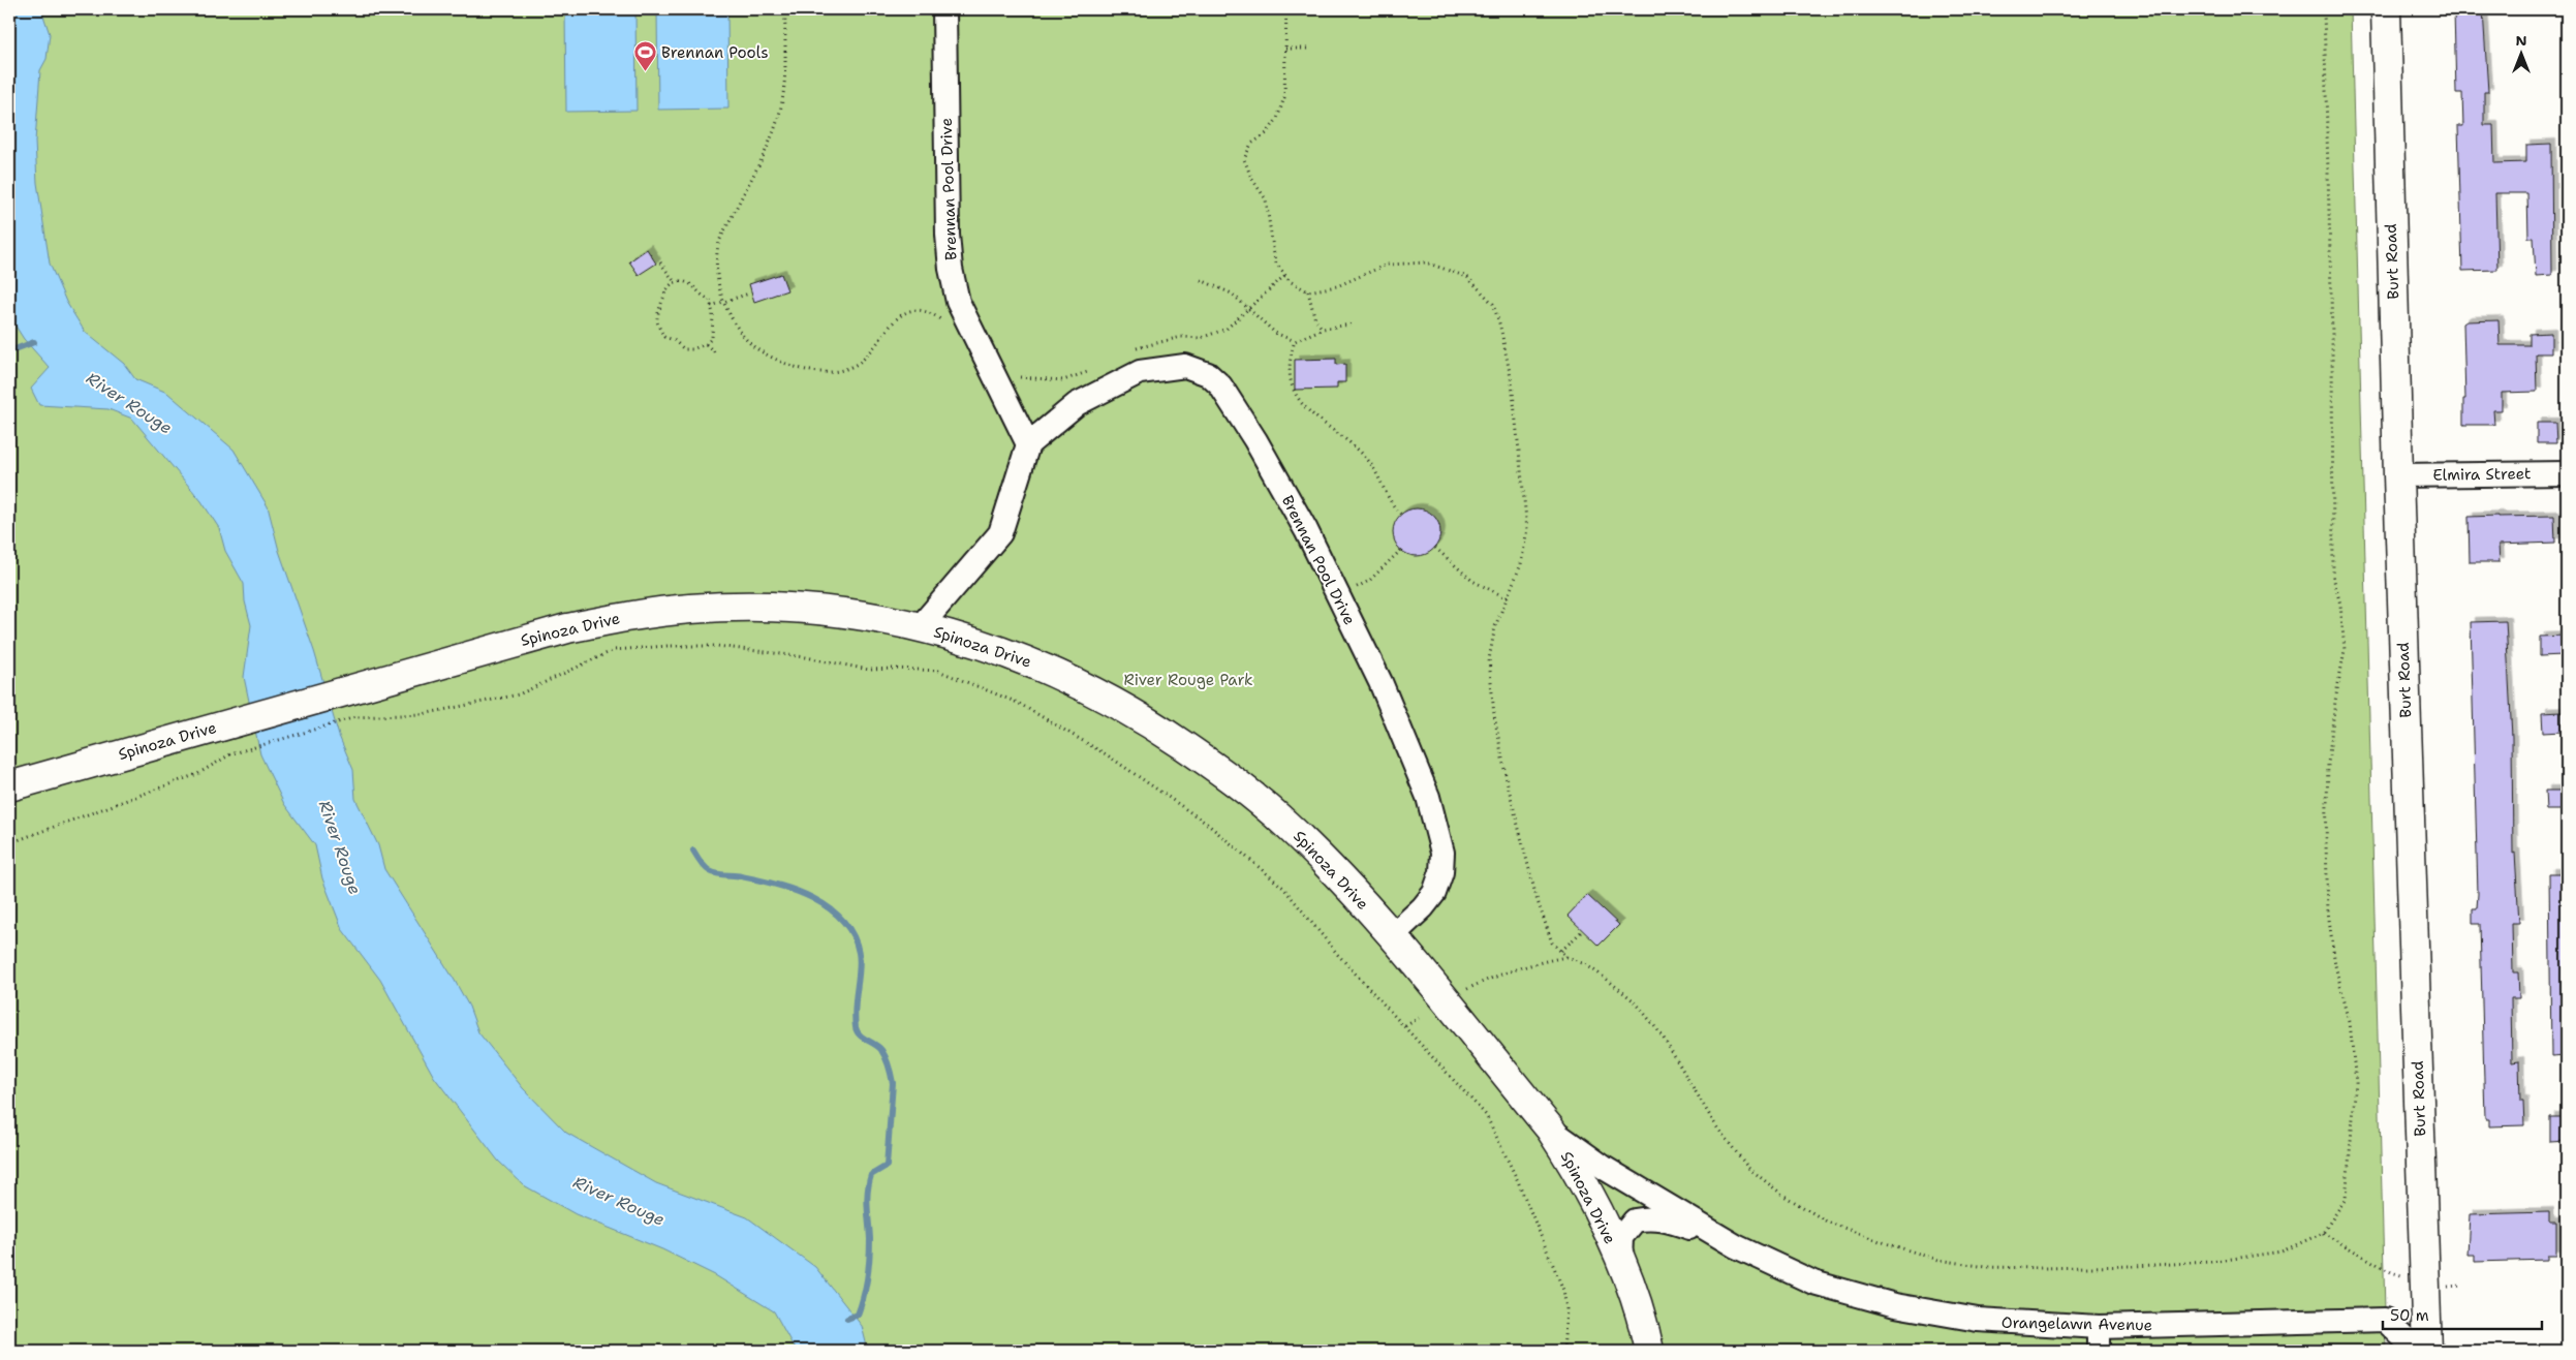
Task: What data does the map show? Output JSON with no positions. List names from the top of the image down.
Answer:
{
  "streets": {
    "street": [
      "Brennan Pool Drive",
      "Burt Road",
      "Elmira Street",
      "Spinoza Drive",
      "Orangelawn Avenue"
    ]
  },
  "crossings": [
    ["Brennan Pool Drive", "Spinoza Drive"],
    ["Burt Road", "Elmira Street"],
    ["Spinoza Drive", "Orangelawn Avenue"]
  ],
  "water": ["River Rouge"],
  "parks": ["River Rouge Park"],
  "places": {
    "sports": ["Brennan Pools"]
  },
  "scale_bar": "50 m",
  "north": "top"
}
